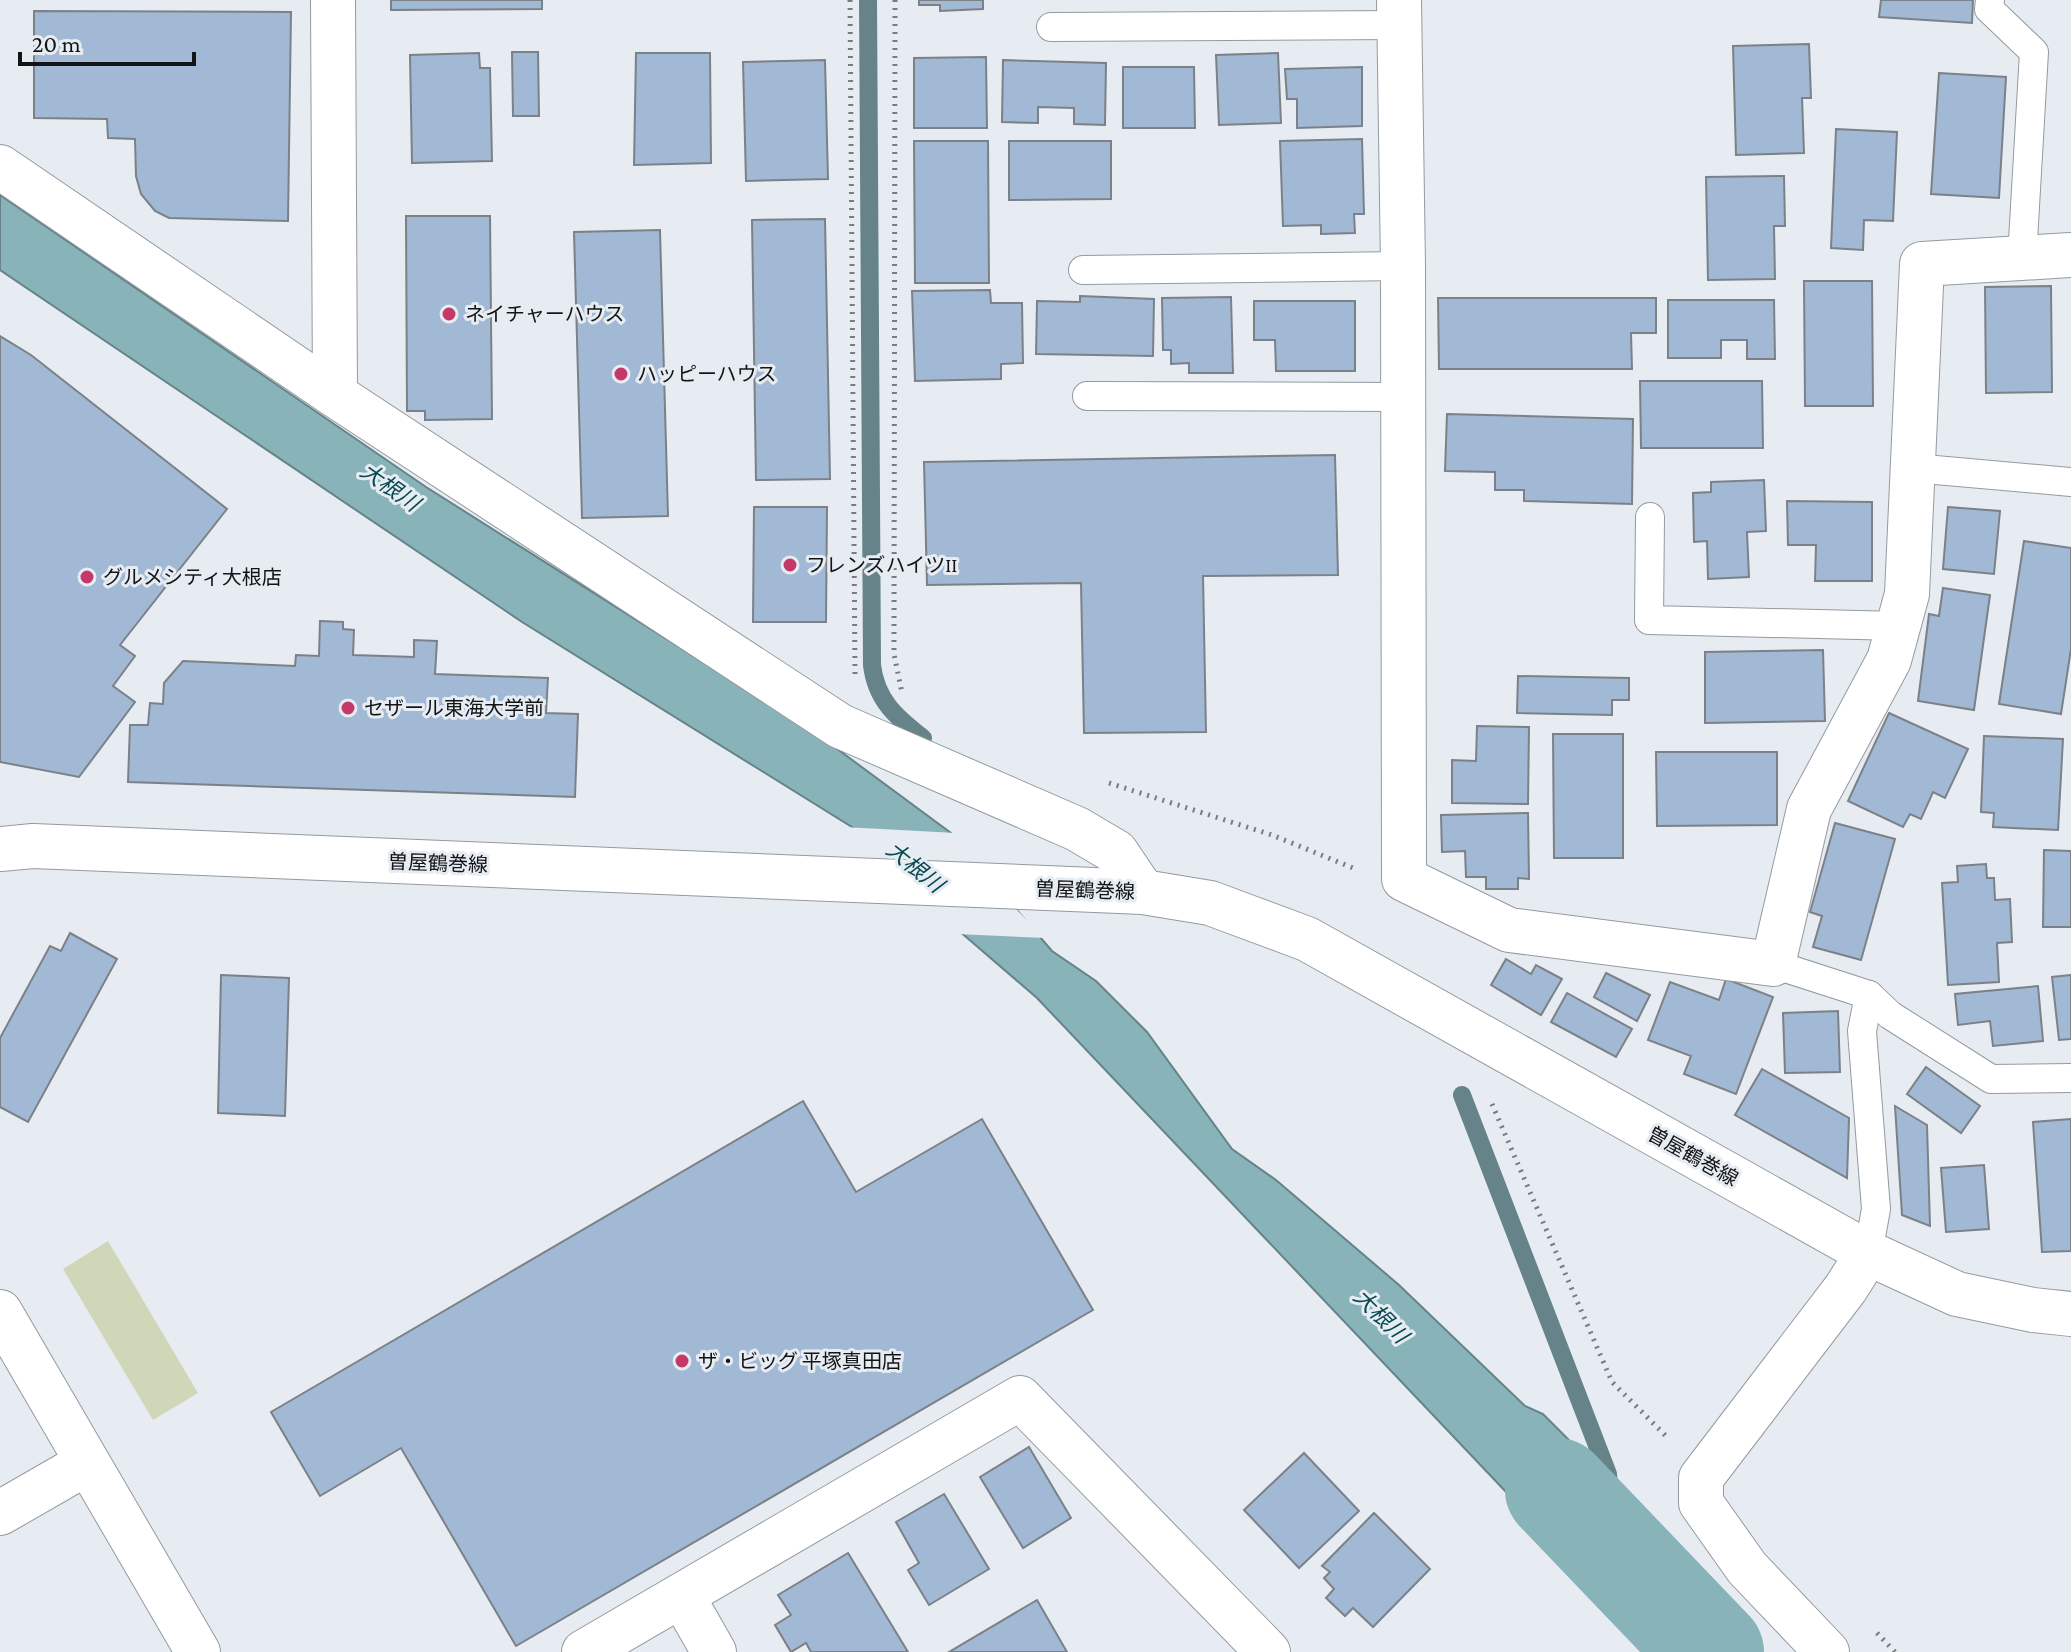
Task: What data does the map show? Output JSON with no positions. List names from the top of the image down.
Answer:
{
  "streets": {
    "street": ["曽屋鶴巻線"]
  },
  "water": ["大根川"],
  "places": [
    "ネイチャーハウス",
    "ハッピーハウス",
    "フレンズハイツII",
    "グルメシティ大根店",
    "セザール東海大学前",
    "ザ・ビッグ 平塚真田店"
  ],
  "scale_bar": "20 m"
}
